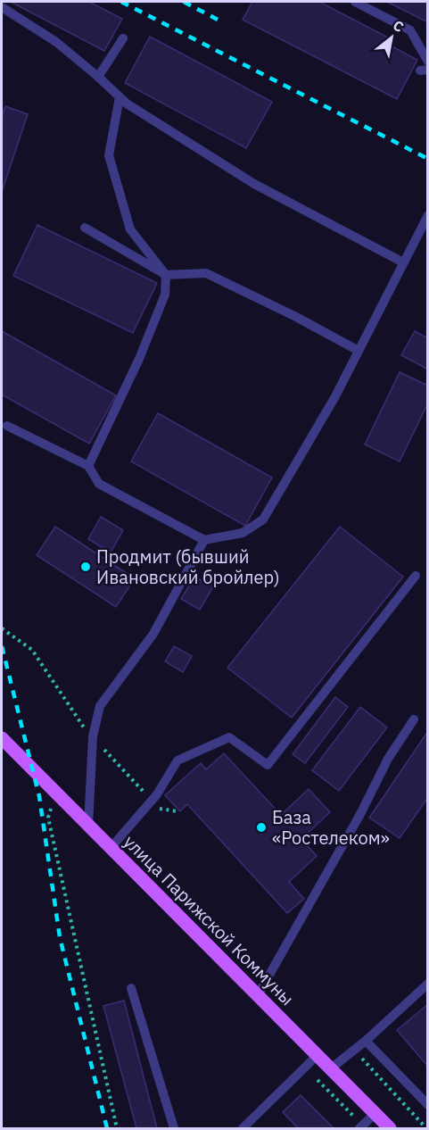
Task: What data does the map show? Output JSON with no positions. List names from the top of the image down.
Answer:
{
  "streets": {
    "main road": ["улица Парижской Коммуны"]
  },
  "places": ["Продмит (бывший Ивановский бройлер)", "База «Ростелеком»"],
  "north": "top right"
}
